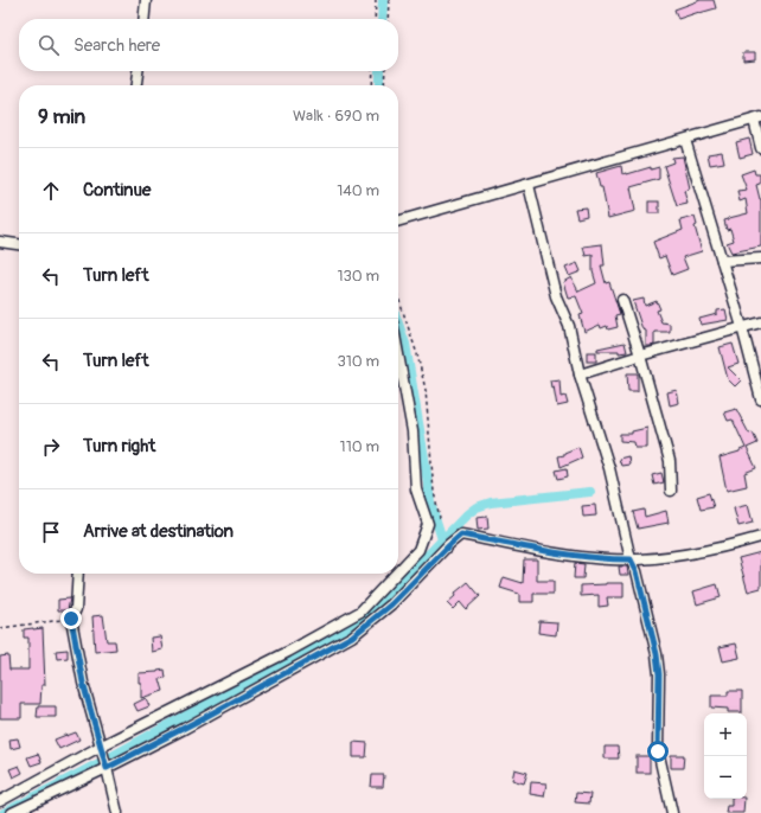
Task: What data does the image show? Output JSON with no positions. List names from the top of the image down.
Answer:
{
  "page": {
    "search": "Search here",
    "heading": ["9 min", "Walk · 690 m"],
    "list": [
      ["Continue", "140 m"],
      ["Turn left", "130 m"],
      ["Turn left", "310 m"],
      ["Turn right", "110 m"],
      "Arrive at destination"
    ],
    "map_buttons": ["+", "−"]
  }
}
